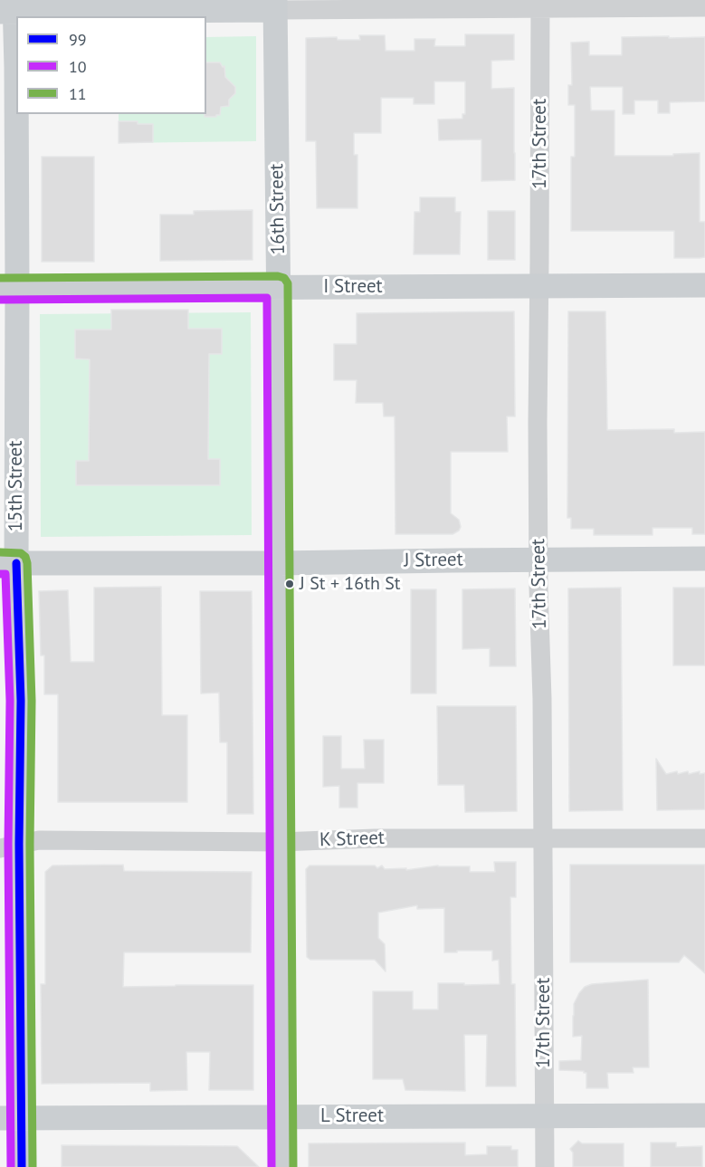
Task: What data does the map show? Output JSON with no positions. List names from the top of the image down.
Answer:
{
  "streets": {
    "main road": [
      "16th Street",
      "I Street",
      "15th Street",
      "J Street",
      "L Street"
    ],
    "street": ["17th Street", "K Street"]
  },
  "crossings": [
    ["17th Street", "I Street"],
    ["17th Street", "J Street"],
    ["17th Street", "K Street"],
    ["17th Street", "L Street"],
    ["16th Street", "I Street"],
    ["16th Street", "J Street"],
    ["16th Street", "K Street"],
    ["16th Street", "L Street"],
    ["I Street", "15th Street"],
    ["15th Street", "J Street"],
    ["15th Street", "K Street"],
    ["15th Street", "L Street"]
  ],
  "places": ["J St + 16th St"],
  "lines": ["transit line 11", "transit line 10", "transit line 99"],
  "legend": ["99", "10", "11"]
}
